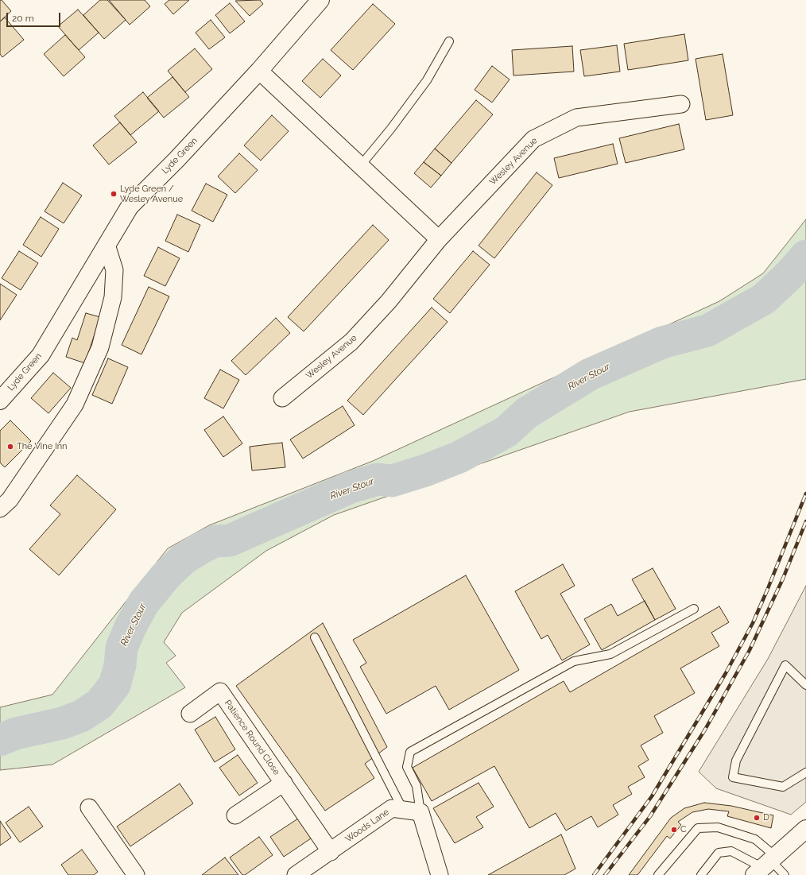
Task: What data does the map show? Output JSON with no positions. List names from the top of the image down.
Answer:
{
  "streets": {
    "street": [
      "Lyde Green",
      "Wesley Avenue",
      "Patience Round Close",
      "Woods Lane"
    ]
  },
  "crossings": [
    ["Patience Round Close", "Woods Lane"]
  ],
  "water": ["River Stour"],
  "places": [
    "Lyde Green / Wesley Avenue",
    "The Vine Inn",
    "D",
    "C"
  ],
  "scale_bar": "20 m"
}
